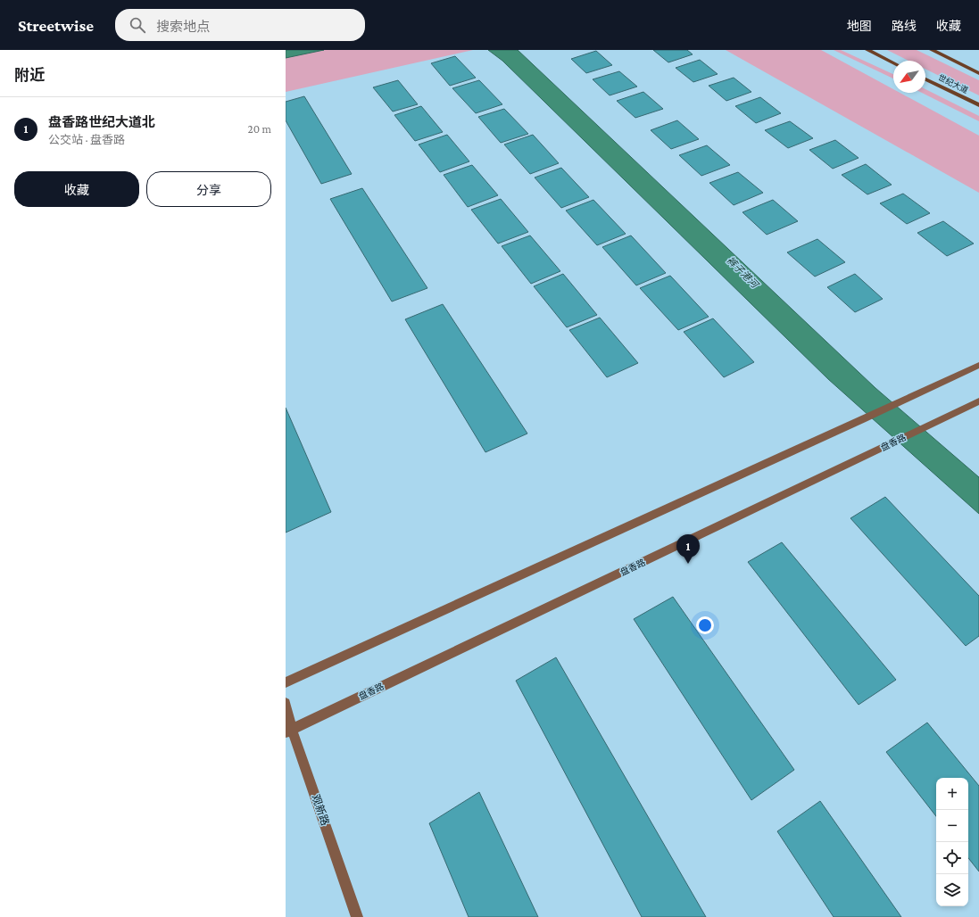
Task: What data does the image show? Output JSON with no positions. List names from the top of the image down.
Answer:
{
  "streets": {
    "main road": ["世纪大道"],
    "street": ["盘香路", "观新路"]
  },
  "crossings": [
    ["盘香路", "观新路"]
  ],
  "water": ["裤子港河"],
  "north": "bottom left",
  "page": {
    "header": "Streetwise",
    "search": "搜索地点",
    "nav": ["地图", "路线", "收藏"],
    "heading": "附近",
    "list": [
      {
        "mark": "1",
        "name": "盘香路世纪大道北",
        "note": "公交站 · 盘香路",
        "value": "20 m"
      }
    ],
    "buttons": ["收藏", "分享"],
    "pins": "1",
    "map_buttons": ["+", "−"]
  }
}
